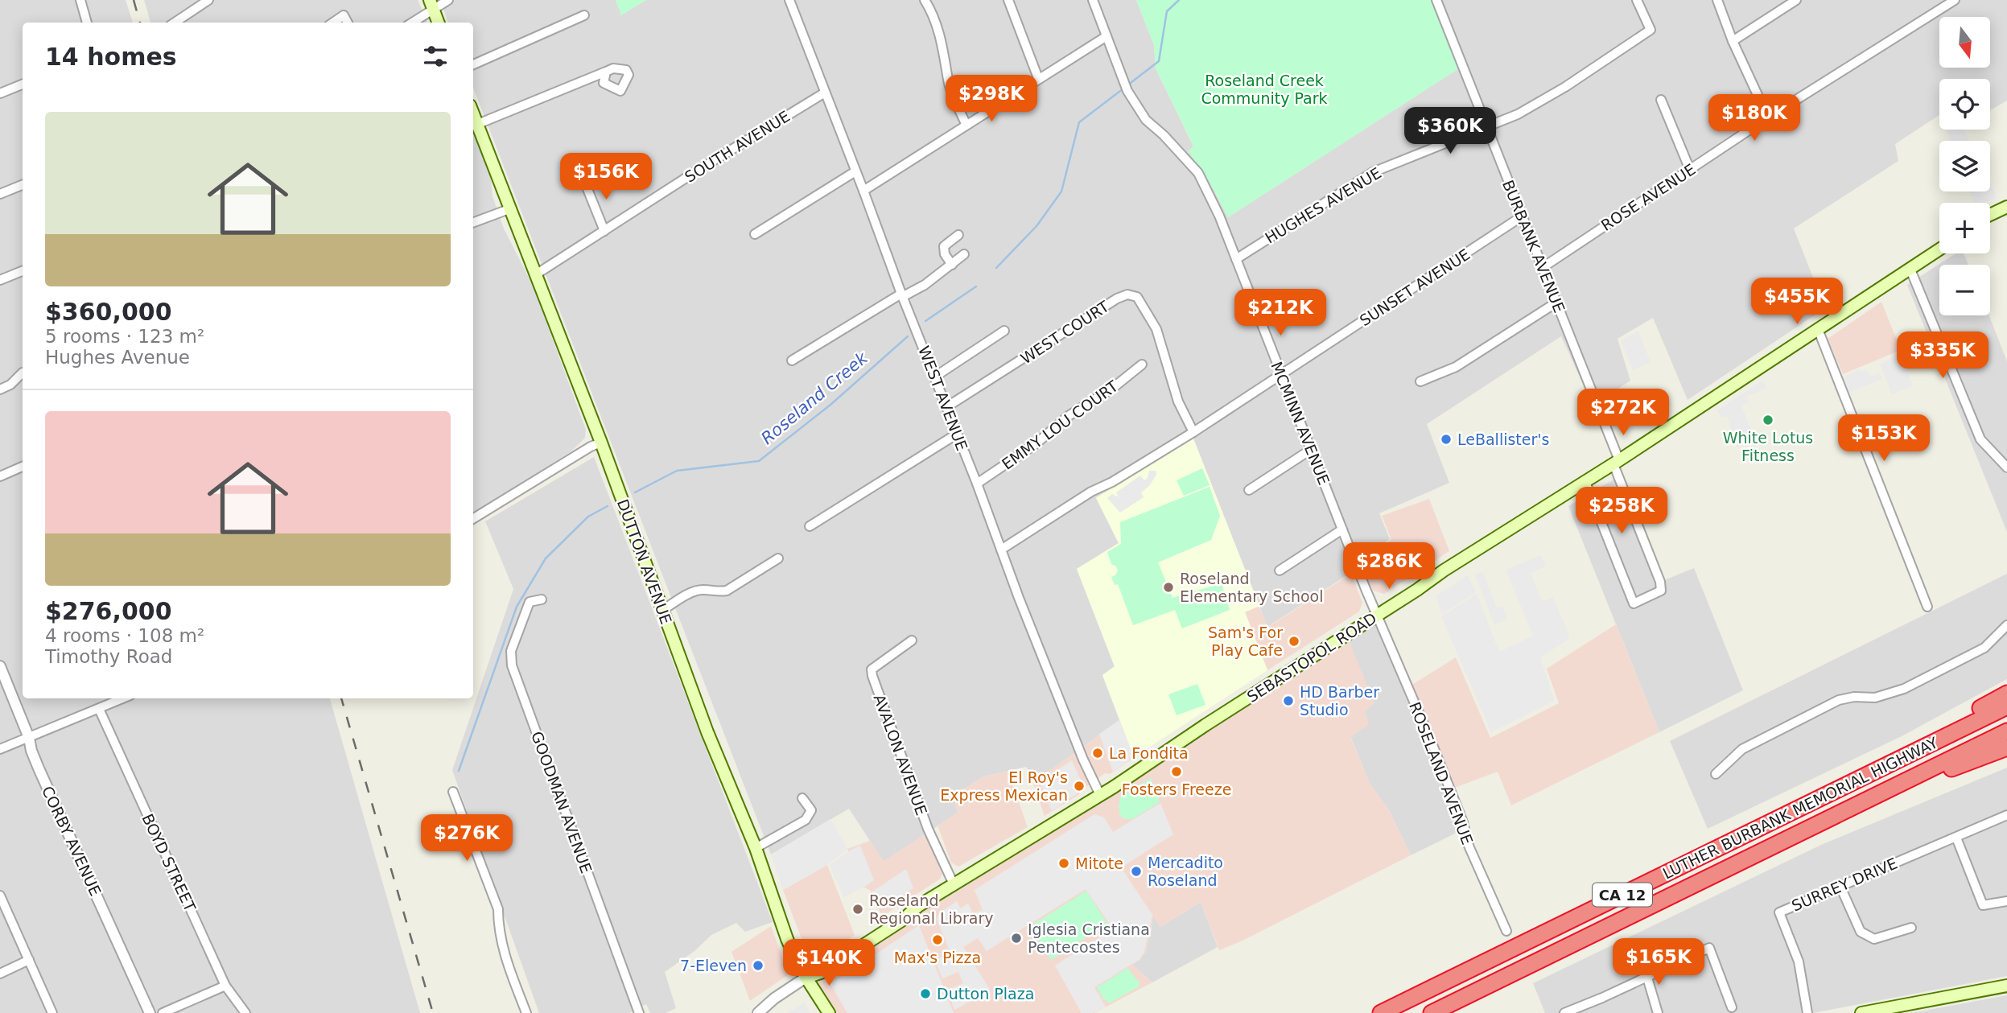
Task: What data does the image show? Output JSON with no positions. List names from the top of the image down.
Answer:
{
  "streets": {
    "highway": ["LUTHER BURBANK MEMORIAL HIGHWAY", "CA 12"],
    "main road": ["DUTTON AVENUE", "SEBASTOPOL ROAD"],
    "street": [
      "SOUTH AVENUE",
      "ROSE AVENUE",
      "HUGHES AVENUE",
      "BURBANK AVENUE",
      "SUNSET AVENUE",
      "WEST COURT",
      "WEST AVENUE",
      "MCMINN AVENUE",
      "EMMY LOU COURT",
      "AVALON AVENUE",
      "ROSELAND AVENUE",
      "GOODMAN AVENUE",
      "CORBY AVENUE",
      "BOYD STREET",
      "SURREY DRIVE"
    ]
  },
  "crossings": [
    ["SOUTH AVENUE", "WEST AVENUE"],
    ["SOUTH AVENUE", "DUTTON AVENUE"],
    ["ROSE AVENUE", "BURBANK AVENUE"],
    ["HUGHES AVENUE", "BURBANK AVENUE"],
    ["HUGHES AVENUE", "MCMINN AVENUE"],
    ["BURBANK AVENUE", "SUNSET AVENUE"],
    ["BURBANK AVENUE", "SEBASTOPOL ROAD"],
    ["SUNSET AVENUE", "WEST COURT"],
    ["SUNSET AVENUE", "WEST AVENUE"],
    ["SUNSET AVENUE", "MCMINN AVENUE"],
    ["WEST COURT", "WEST AVENUE"],
    ["WEST AVENUE", "EMMY LOU COURT"],
    ["WEST AVENUE", "SEBASTOPOL ROAD"],
    ["MCMINN AVENUE", "SEBASTOPOL ROAD"],
    ["MCMINN AVENUE", "ROSELAND AVENUE"],
    ["DUTTON AVENUE", "SEBASTOPOL ROAD"],
    ["SEBASTOPOL ROAD", "AVALON AVENUE"],
    ["SEBASTOPOL ROAD", "ROSELAND AVENUE"]
  ],
  "water": ["Roseland Creek"],
  "parks": ["Roseland Creek Community Park"],
  "places": [
    "White Lotus Fitness",
    "LeBallister's",
    "Roseland Elementary School",
    "Sam's For Play Cafe",
    "HD Barber Studio",
    "La Fondita",
    "Fosters Freeze",
    "El Roy's Express Mexican",
    "Mitote",
    "Mercadito Roseland",
    "Roseland Regional Library",
    "Iglesia Cristiana Pentecostes",
    "Max's Pizza",
    "7-Eleven",
    "Dutton Plaza"
  ],
  "north": "bottom",
  "page": {
    "map_buttons": ["+", "−"],
    "heading": "14 homes",
    "price": [
      "$298K",
      "$180K",
      "$360K",
      "$156K",
      "$455K",
      "$212K",
      "$335K",
      "$272K",
      "$153K",
      "$258K",
      "$286K",
      "$276K",
      "$165K",
      "$140K"
    ],
    "list": [
      {
        "name": "$360,000",
        "note": "5 rooms · 123 m² · Hughes Avenue"
      },
      {
        "name": "$276,000",
        "note": "4 rooms · 108 m² · Timothy Road"
      }
    ]
  }
}
